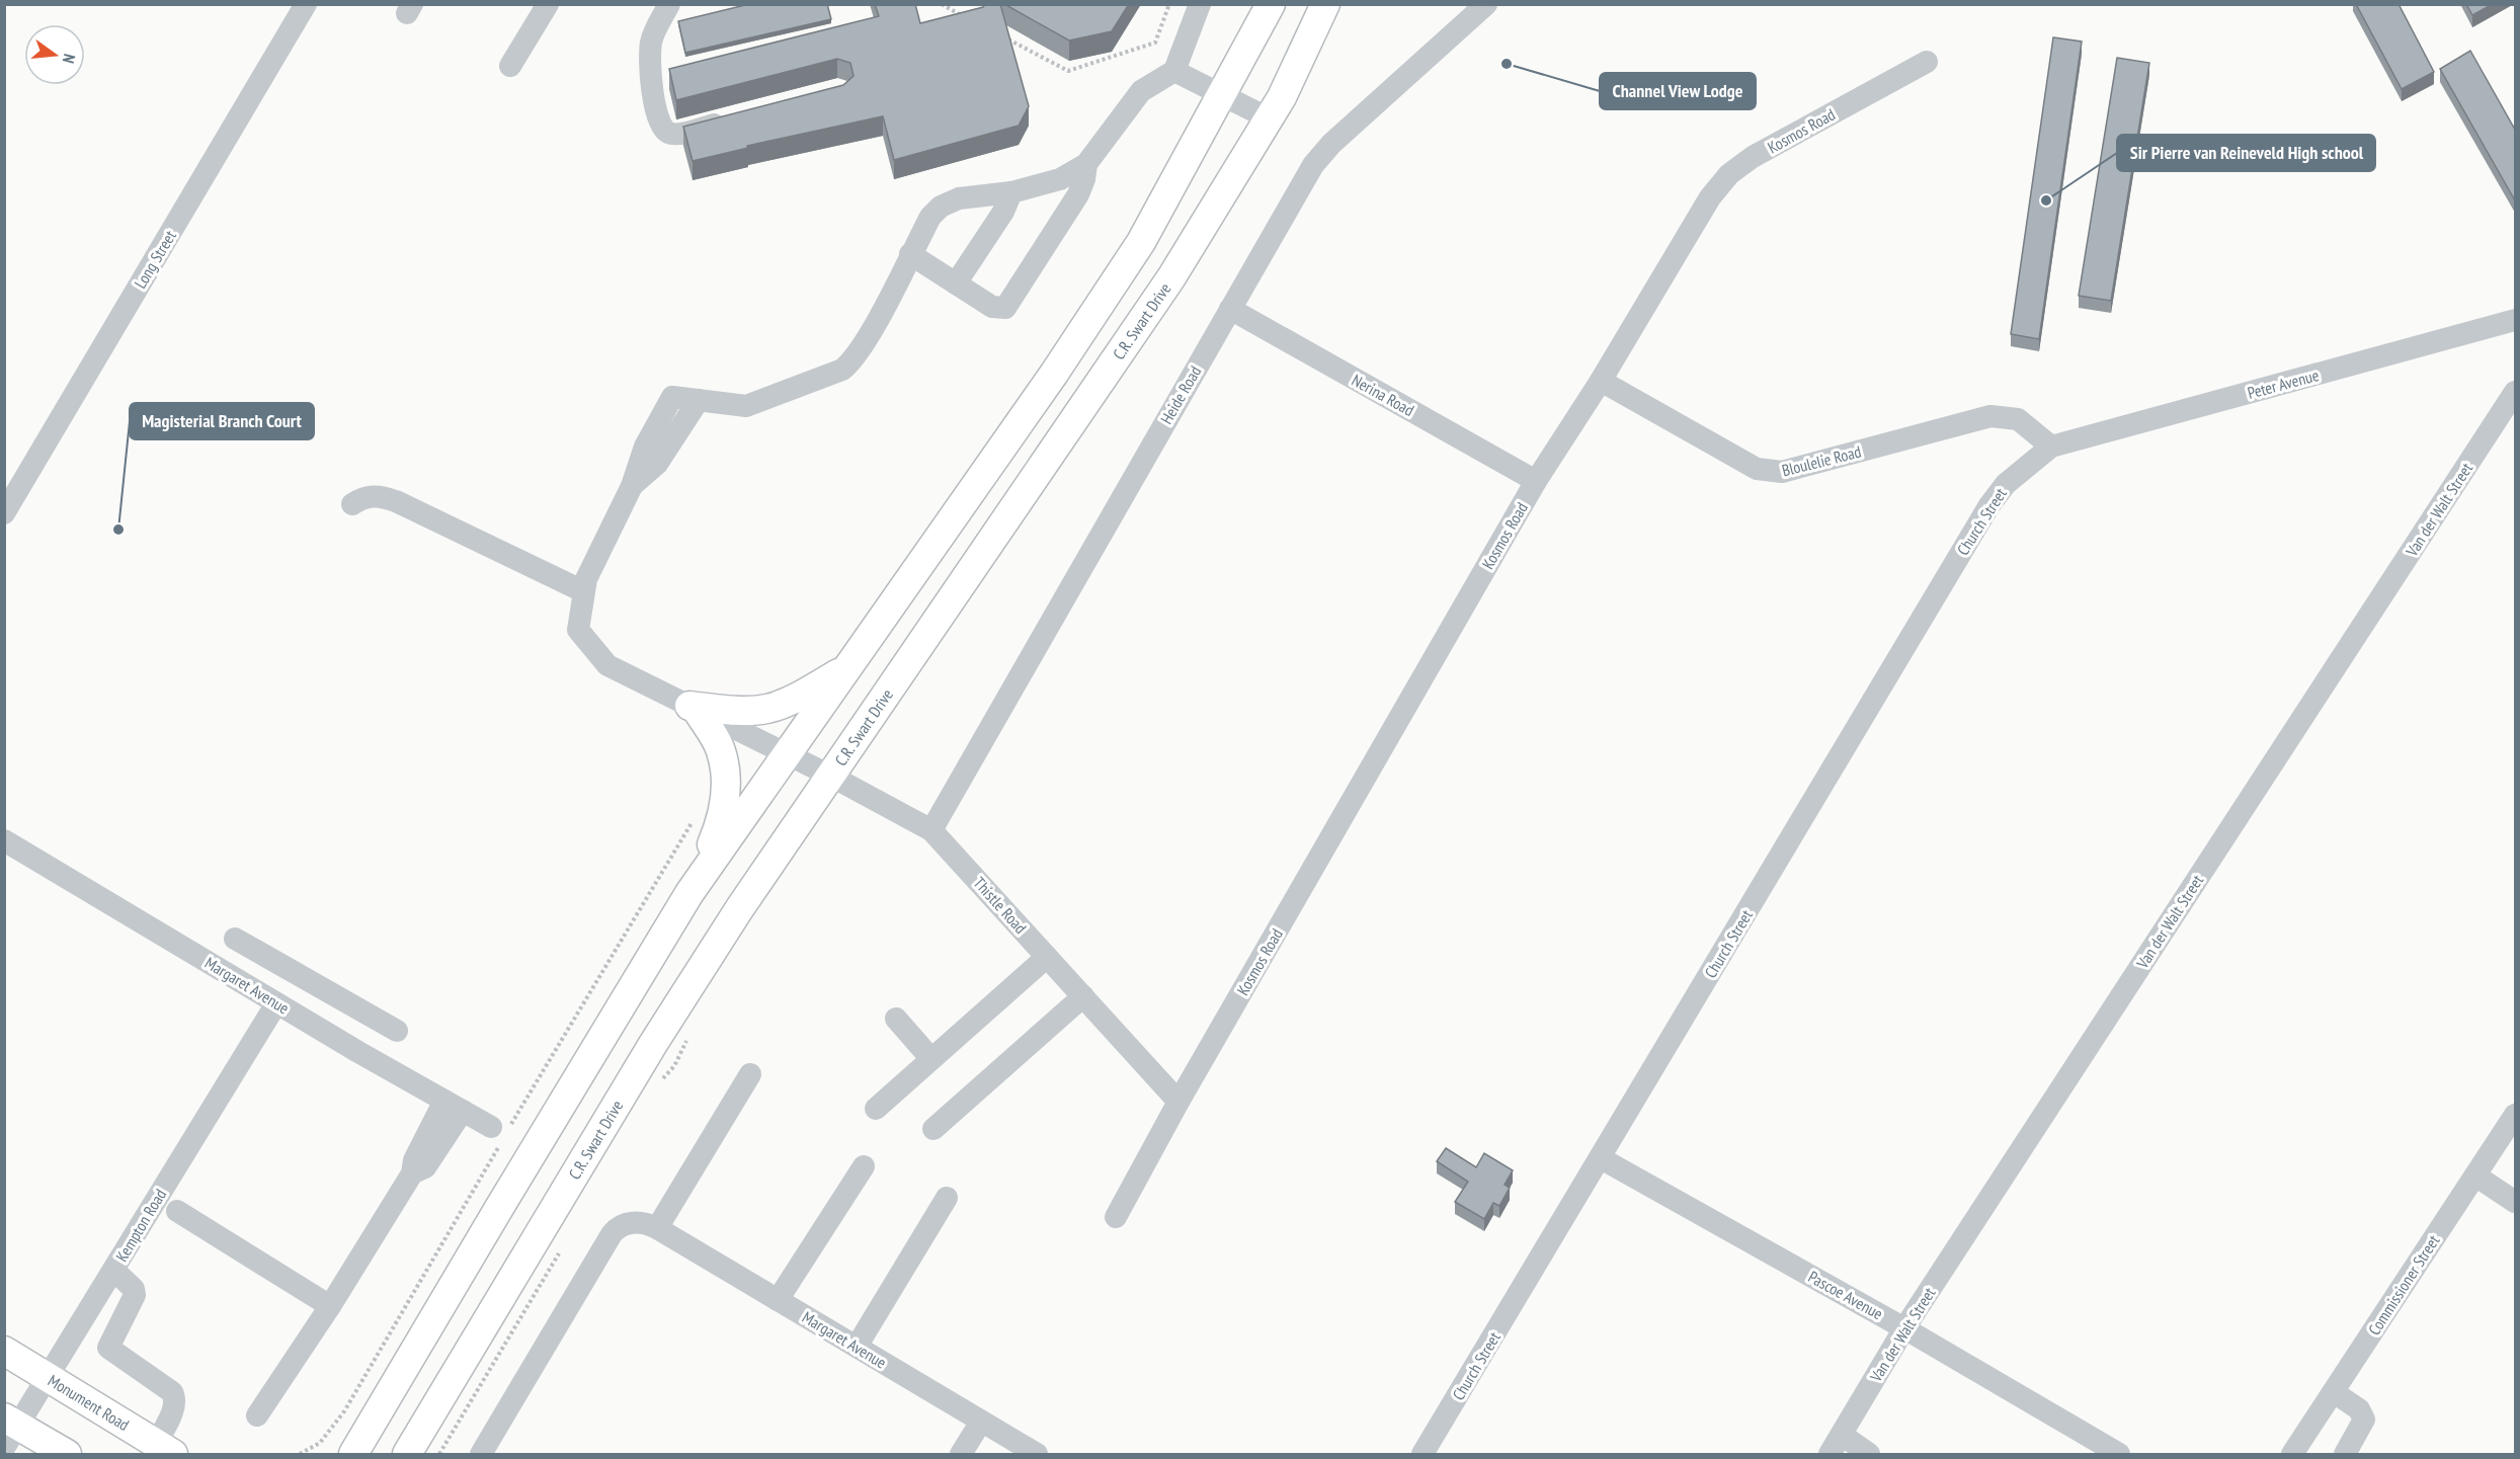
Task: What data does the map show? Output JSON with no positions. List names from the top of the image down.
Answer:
{
  "streets": {
    "main road": ["C.R. Swart Drive", "Monument Road"],
    "street": [
      "Kosmos Road",
      "Long Street",
      "Peter Avenue",
      "Heide Road",
      "Nerina Road",
      "Bloulelie Road",
      "Van der Walt Street",
      "Church Street",
      "Thistle Road",
      "Margaret Avenue",
      "Kempton Road",
      "Commissioner Street",
      "Pascoe Avenue"
    ]
  },
  "crossings": [
    ["Kosmos Road", "Nerina Road"],
    ["Kosmos Road", "Bloulelie Road"],
    ["Kosmos Road", "Thistle Road"],
    ["C.R. Swart Drive", "Thistle Road"],
    ["Peter Avenue", "Bloulelie Road"],
    ["Peter Avenue", "Church Street"],
    ["Heide Road", "Nerina Road"],
    ["Heide Road", "Thistle Road"],
    ["Bloulelie Road", "Church Street"],
    ["Van der Walt Street", "Pascoe Avenue"],
    ["Church Street", "Pascoe Avenue"],
    ["Margaret Avenue", "Kempton Road"],
    ["Kempton Road", "Monument Road"]
  ],
  "places": ["Channel View Lodge", "Sir Pierre van Reineveld High school", "Magisterial Branch Court"],
  "north": "right"
}
